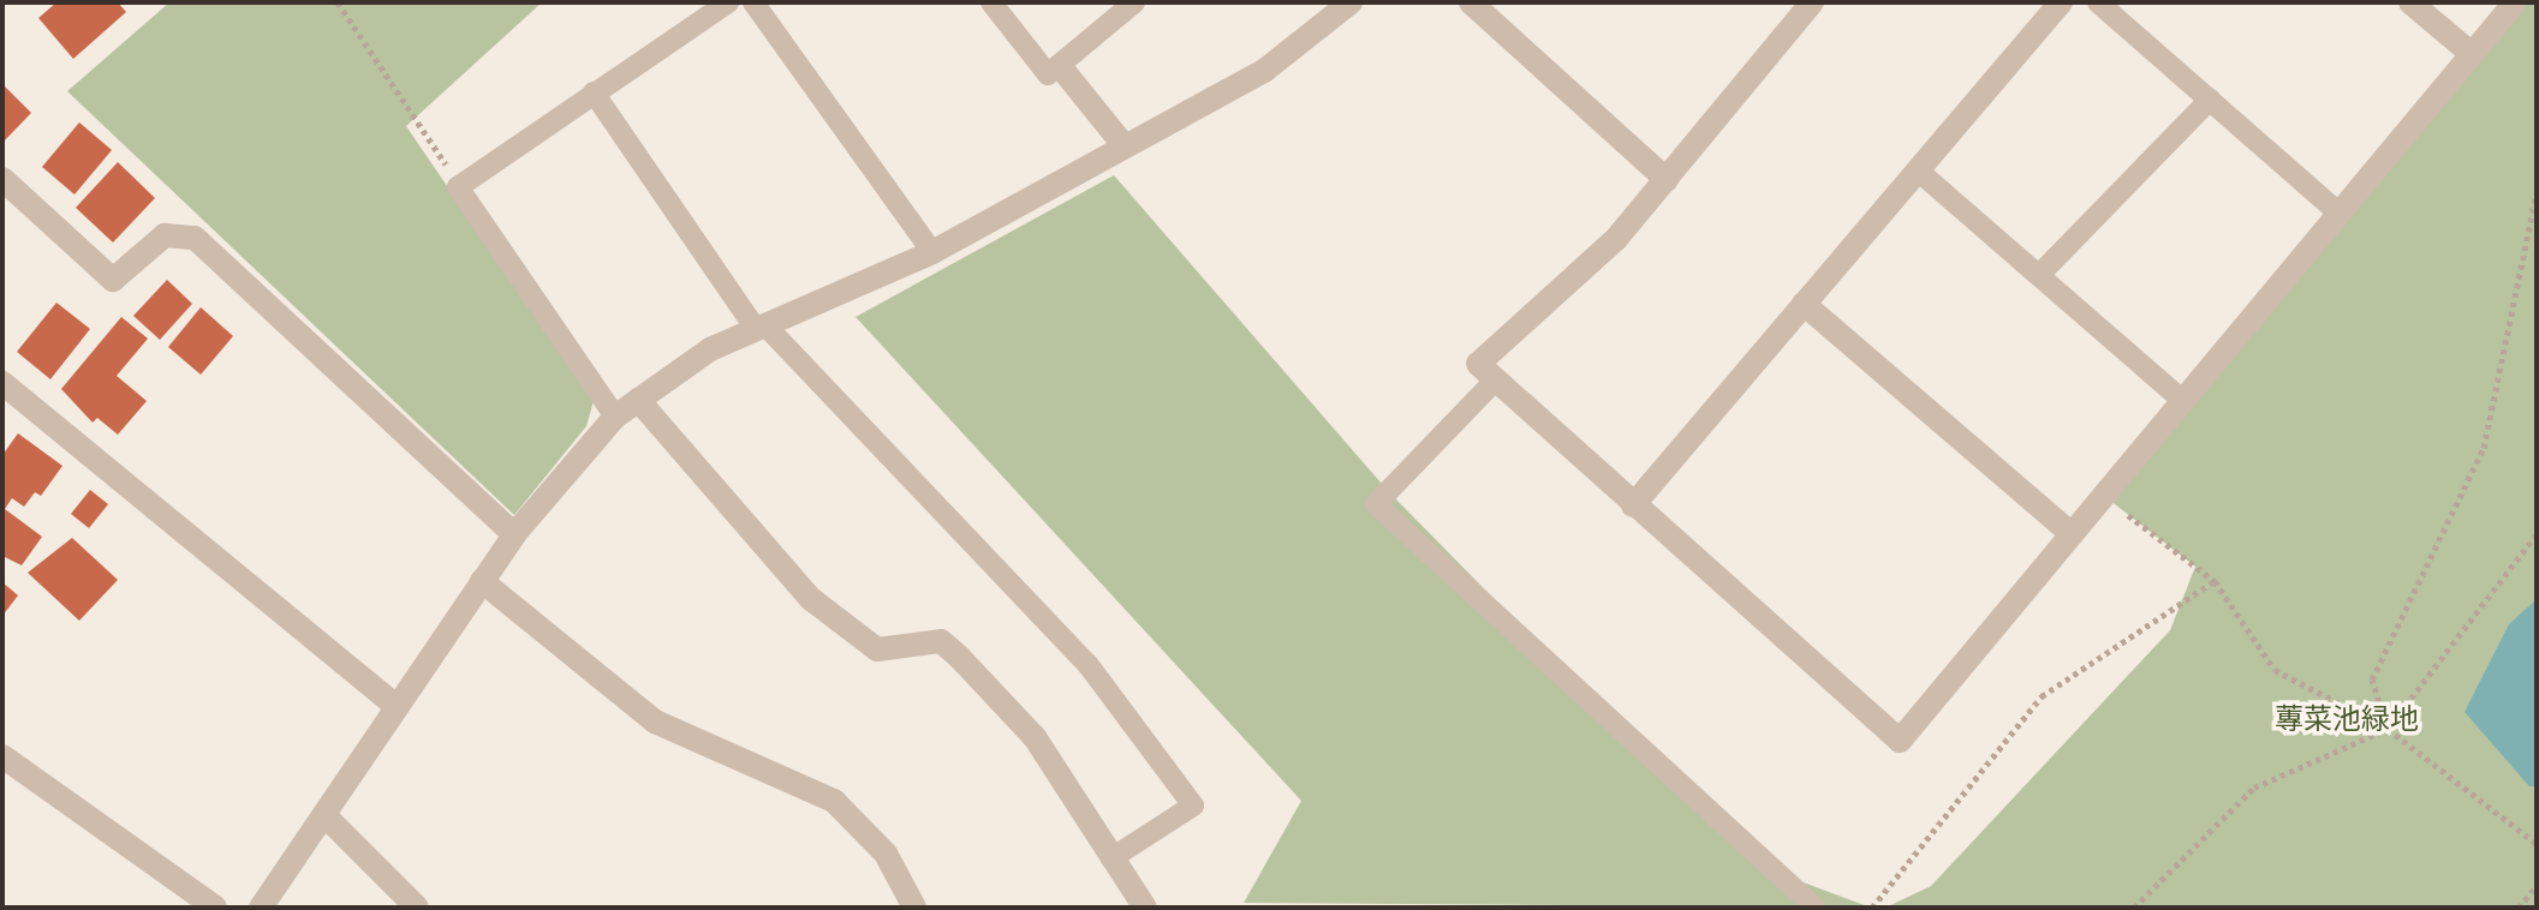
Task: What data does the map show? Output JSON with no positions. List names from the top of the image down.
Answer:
{
  "parks": ["蓴菜池緑地"]
}
